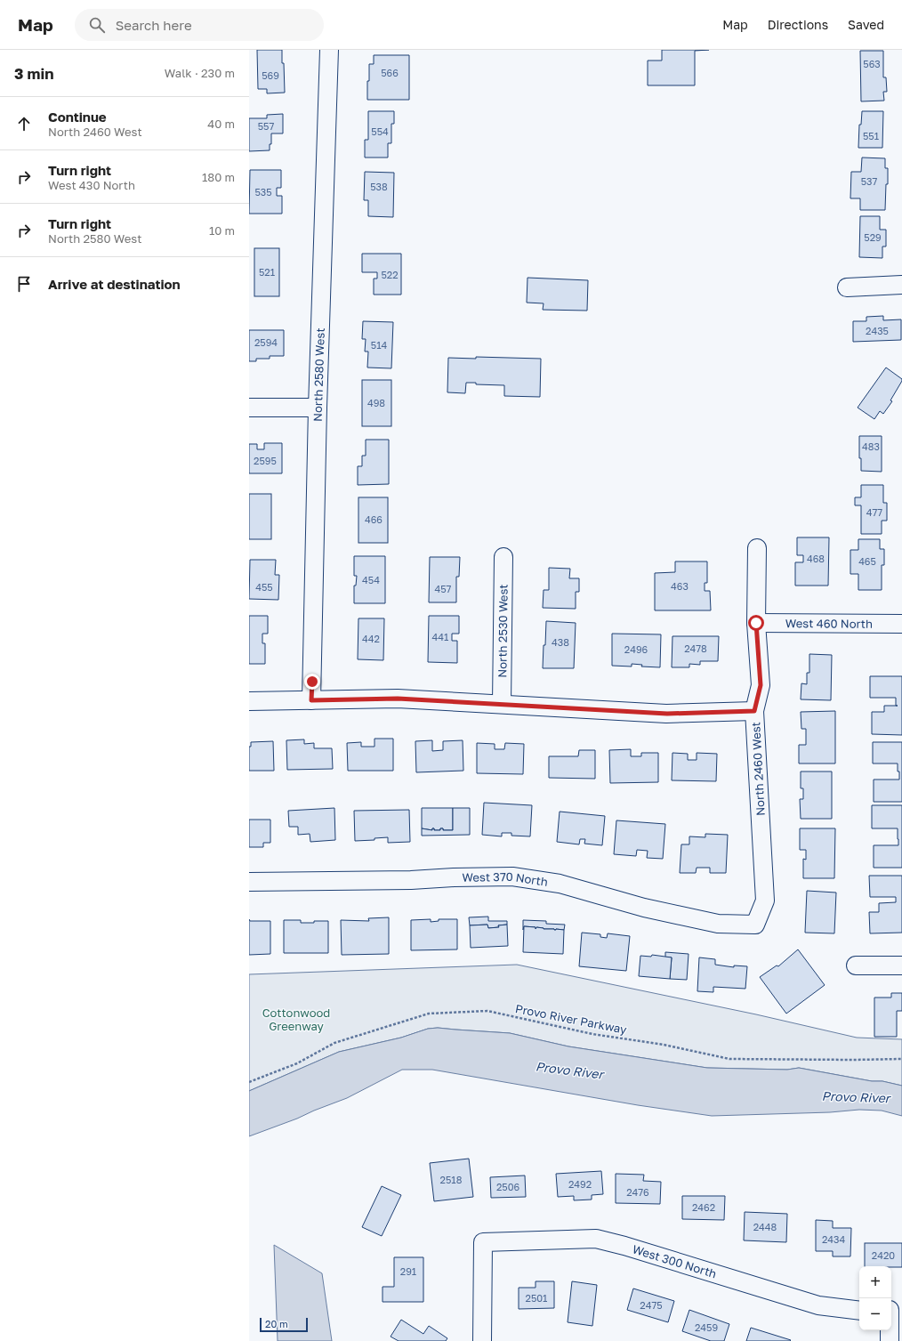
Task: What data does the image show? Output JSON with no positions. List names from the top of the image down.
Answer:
{
  "streets": {
    "street": [
      "North 2580 West",
      "West 460 North",
      "North 2530 West",
      "North 2460 West",
      "West 370 North",
      "West 300 North"
    ],
    "path": ["Provo River Parkway"]
  },
  "crossings": [
    ["West 460 North", "North 2460 West"],
    ["North 2460 West", "West 370 North"]
  ],
  "water": ["Provo River"],
  "parks": ["Cottonwood Greenway"],
  "house_numbers": [
    "563",
    "566",
    "569",
    "557",
    "554",
    "551",
    "537",
    "538",
    "535",
    "529",
    "521",
    "522",
    "2435",
    "2594",
    "514",
    "498",
    "483",
    "2595",
    "477",
    "466",
    "468",
    "465",
    "454",
    "463",
    "455",
    "457",
    "441",
    "442",
    "438",
    "2478",
    "2496",
    "2518",
    "2492",
    "2506",
    "2476",
    "2462",
    "2448",
    "2434",
    "2420",
    "291",
    "2501",
    "2475",
    "2459"
  ],
  "scale_bar": "20 m",
  "page": {
    "header": "Map",
    "search": "Search here",
    "nav": ["Map", "Directions", "Saved"],
    "heading": ["3 min", "Walk · 230 m"],
    "list": [
      ["Continue", "North 2460 West", "40 m"],
      ["Turn right", "West 430 North", "180 m"],
      ["Turn right", "North 2580 West", "10 m"],
      "Arrive at destination"
    ],
    "map_buttons": ["+", "−"],
    "scale": "20 m"
  }
}
